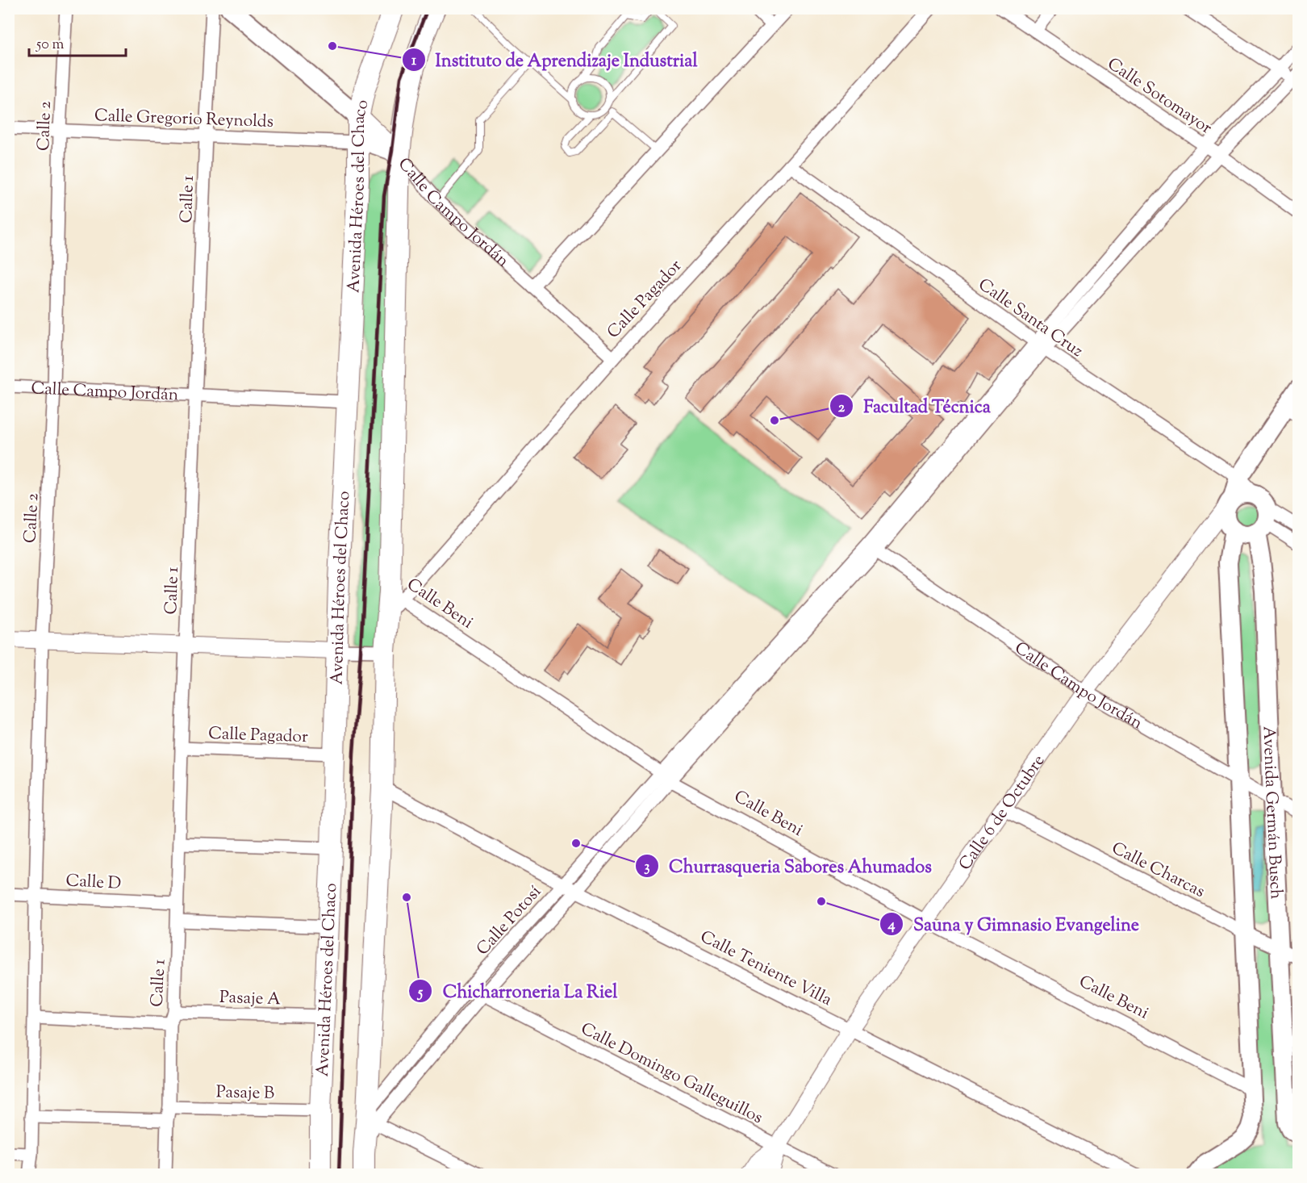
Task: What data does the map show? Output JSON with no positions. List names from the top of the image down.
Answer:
{
  "streets": {
    "main road": ["Avenida Héroes del Chaco", "Calle Campo Jordán", "Avenida Germán Busch"],
    "street": [
      "Calle Sotomayor",
      "Calle Gregorio Reynolds",
      "Calle 2",
      "Calle 1",
      "Calle Pagador",
      "Calle Santa Cruz",
      "Calle Beni",
      "Calle 6 de Octubre",
      "Calle Charcas",
      "Calle D",
      "Calle Potosí",
      "Calle Teniente Villa",
      "Pasaje A",
      "Calle Domingo Galleguillos",
      "Pasaje B"
    ]
  },
  "crossings": [
    ["Calle Gregorio Reynolds", "Calle 2"],
    ["Calle Gregorio Reynolds", "Avenida Héroes del Chaco"],
    ["Calle Gregorio Reynolds", "Calle 1"],
    ["Calle Gregorio Reynolds", "Calle Campo Jordán"],
    ["Calle 2", "Calle Campo Jordán"],
    ["Calle 2", "Calle D"],
    ["Calle 2", "Pasaje A"],
    ["Avenida Héroes del Chaco", "Calle Campo Jordán"],
    ["Avenida Héroes del Chaco", "Calle Pagador"],
    ["Avenida Héroes del Chaco", "Pasaje A"],
    ["Avenida Héroes del Chaco", "Pasaje B"],
    ["Calle 1", "Calle Campo Jordán"],
    ["Calle 1", "Calle Pagador"],
    ["Calle 1", "Calle D"],
    ["Calle 1", "Pasaje A"],
    ["Calle 1", "Pasaje B"],
    ["Calle Campo Jordán", "Calle Pagador"],
    ["Calle Campo Jordán", "Calle 6 de Octubre"],
    ["Calle Campo Jordán", "Avenida Germán Busch"],
    ["Calle Pagador", "Calle Santa Cruz"],
    ["Calle Pagador", "Calle Beni"],
    ["Calle Santa Cruz", "Calle 6 de Octubre"],
    ["Calle Santa Cruz", "Avenida Germán Busch"],
    ["Calle Beni", "Calle 6 de Octubre"],
    ["Calle Beni", "Avenida Germán Busch"],
    ["Calle Beni", "Calle Potosí"],
    ["Calle 6 de Octubre", "Avenida Germán Busch"],
    ["Calle 6 de Octubre", "Calle Charcas"],
    ["Calle 6 de Octubre", "Calle Teniente Villa"],
    ["Calle 6 de Octubre", "Calle Domingo Galleguillos"],
    ["Avenida Germán Busch", "Calle Charcas"],
    ["Calle Potosí", "Calle Teniente Villa"],
    ["Calle Potosí", "Calle Domingo Galleguillos"]
  ],
  "places": [
    "Instituto de Aprendizaje Industrial",
    "Facultad Técnica",
    "Churrasqueria Sabores Ahumados",
    "Chicharroneria La Riel",
    "Sauna y Gimnasio Evangeline"
  ],
  "scale_bar": "50 m"
}
